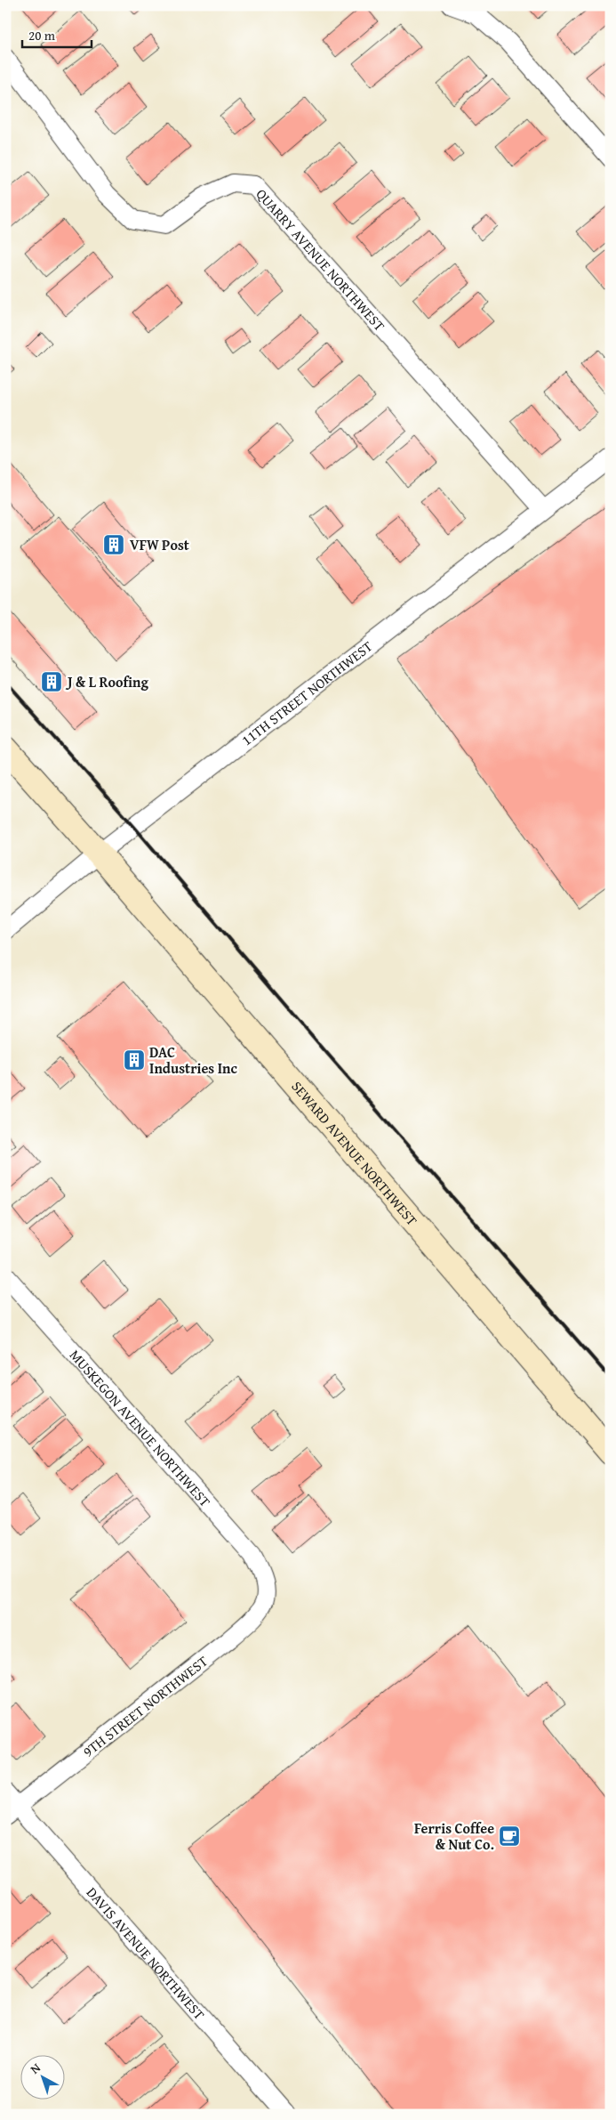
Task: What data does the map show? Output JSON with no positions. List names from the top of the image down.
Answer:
{
  "streets": {
    "street": [
      "QUARRY AVENUE NORTHWEST",
      "11TH STREET NORTHWEST",
      "SEWARD AVENUE NORTHWEST",
      "MUSKEGON AVENUE NORTHWEST",
      "9TH STREET NORTHWEST",
      "DAVIS AVENUE NORTHWEST"
    ]
  },
  "crossings": [
    ["QUARRY AVENUE NORTHWEST", "11TH STREET NORTHWEST"],
    ["11TH STREET NORTHWEST", "SEWARD AVENUE NORTHWEST"],
    ["MUSKEGON AVENUE NORTHWEST", "9TH STREET NORTHWEST"],
    ["9TH STREET NORTHWEST", "DAVIS AVENUE NORTHWEST"]
  ],
  "places": {
    "building": ["VFW Post", "J & L Roofing", "DAC Industries Inc"],
    "cafe": ["Ferris Coffee & Nut Co."]
  },
  "scale_bar": "20 m",
  "north": "top left"
}
